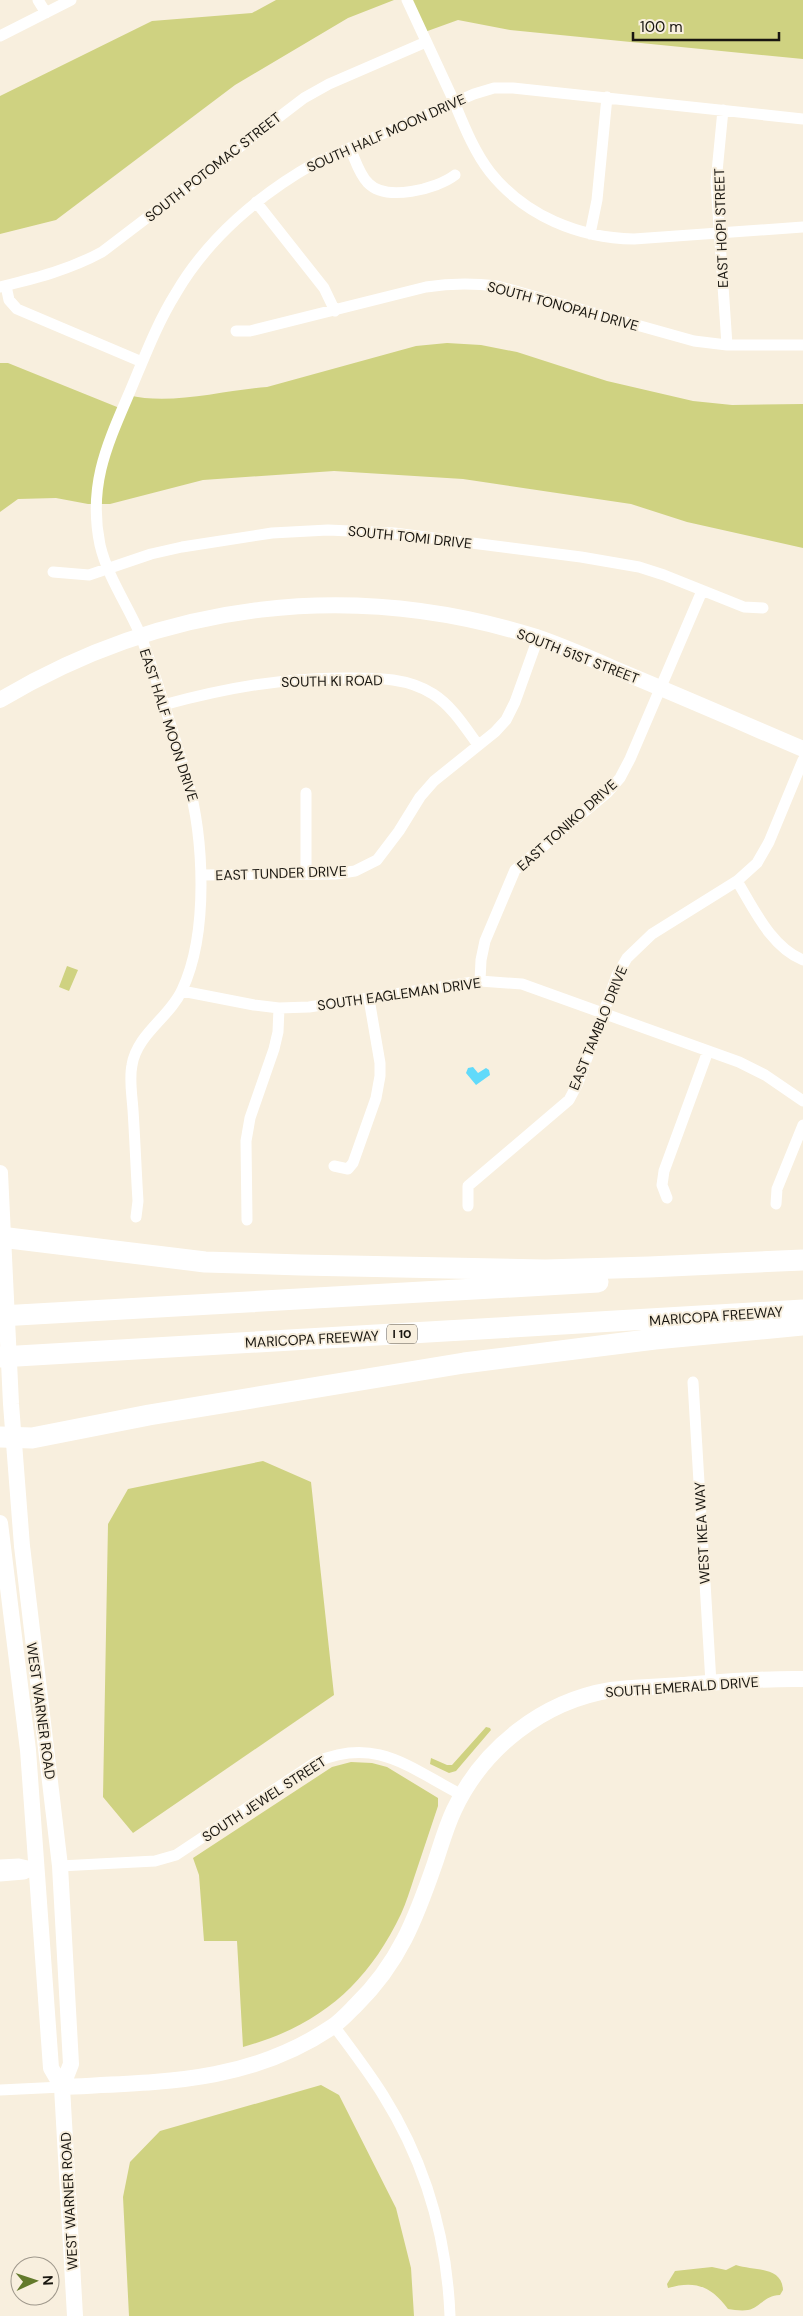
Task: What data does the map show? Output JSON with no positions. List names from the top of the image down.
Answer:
{
  "streets": {
    "highway": ["MARICOPA FREEWAY", "I 10"],
    "main road": ["SOUTH 51ST STREET", "SOUTH EMERALD DRIVE", "WEST WARNER ROAD"],
    "street": [
      "SOUTH HALF MOON DRIVE",
      "SOUTH POTOMAC STREET",
      "EAST HOPI STREET",
      "SOUTH TONOPAH DRIVE",
      "SOUTH TOMI DRIVE",
      "SOUTH KI ROAD",
      "EAST HALF MOON DRIVE",
      "EAST TONIKO DRIVE",
      "EAST TUNDER DRIVE",
      "SOUTH EAGLEMAN DRIVE",
      "EAST TAMBLO DRIVE",
      "WEST IKEA WAY",
      "SOUTH JEWEL STREET"
    ]
  },
  "crossings": [
    ["SOUTH HALF MOON DRIVE", "EAST HOPI STREET"],
    ["SOUTH HALF MOON DRIVE", "SOUTH TOMI DRIVE"],
    ["SOUTH HALF MOON DRIVE", "SOUTH 51ST STREET"],
    ["SOUTH HALF MOON DRIVE", "EAST HALF MOON DRIVE"],
    ["EAST HOPI STREET", "SOUTH TONOPAH DRIVE"],
    ["SOUTH TOMI DRIVE", "EAST TONIKO DRIVE"],
    ["SOUTH 51ST STREET", "EAST HALF MOON DRIVE"],
    ["SOUTH 51ST STREET", "EAST TONIKO DRIVE"],
    ["SOUTH 51ST STREET", "EAST TUNDER DRIVE"],
    ["SOUTH KI ROAD", "EAST HALF MOON DRIVE"],
    ["SOUTH KI ROAD", "EAST TUNDER DRIVE"],
    ["EAST HALF MOON DRIVE", "EAST TUNDER DRIVE"],
    ["EAST HALF MOON DRIVE", "SOUTH EAGLEMAN DRIVE"],
    ["EAST TONIKO DRIVE", "SOUTH EAGLEMAN DRIVE"],
    ["SOUTH EAGLEMAN DRIVE", "EAST TAMBLO DRIVE"],
    ["WEST IKEA WAY", "SOUTH EMERALD DRIVE"],
    ["SOUTH EMERALD DRIVE", "WEST WARNER ROAD"],
    ["SOUTH EMERALD DRIVE", "SOUTH JEWEL STREET"],
    ["WEST WARNER ROAD", "SOUTH JEWEL STREET"]
  ],
  "scale_bar": "100 m",
  "north": "right"
}
